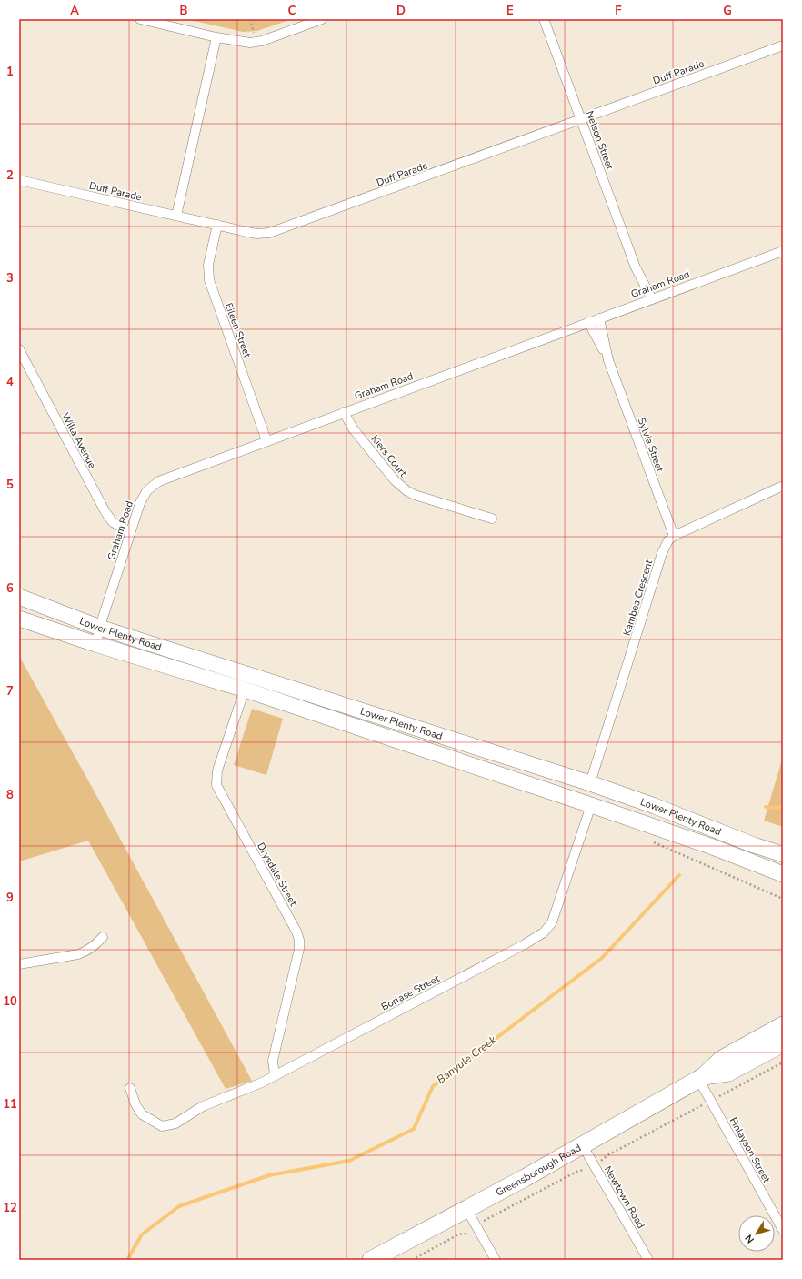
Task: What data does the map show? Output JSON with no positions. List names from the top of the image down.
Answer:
{
  "streets": {
    "highway": ["Greensborough Road"],
    "main road": ["Lower Plenty Road"],
    "street": [
      "Duff Parade",
      "Nelson Street",
      "Graham Road",
      "Eileen Street",
      "Willa Avenue",
      "Sylvia Street",
      "Kiers Court",
      "Kambea Crescent",
      "Drysdale Street",
      "Borlase Street",
      "Finlayson Street",
      "Newtown Road"
    ]
  },
  "crossings": [
    ["Duff Parade", "Nelson Street"],
    ["Duff Parade", "Eileen Street"],
    ["Nelson Street", "Graham Road"],
    ["Graham Road", "Eileen Street"],
    ["Graham Road", "Willa Avenue"],
    ["Graham Road", "Sylvia Street"],
    ["Graham Road", "Kiers Court"],
    ["Graham Road", "Lower Plenty Road"],
    ["Sylvia Street", "Kambea Crescent"],
    ["Kambea Crescent", "Lower Plenty Road"],
    ["Lower Plenty Road", "Drysdale Street"],
    ["Lower Plenty Road", "Borlase Street"],
    ["Drysdale Street", "Borlase Street"],
    ["Finlayson Street", "Greensborough Road"],
    ["Greensborough Road", "Newtown Road"]
  ],
  "water": ["Banyule Creek"],
  "north": "bottom left",
  "grid": {
    "columns": [
      "A",
      "B",
      "C",
      "D",
      "E",
      "F",
      "G"
    ],
    "rows": [
      "1",
      "2",
      "3",
      "4",
      "5",
      "6",
      "7",
      "8",
      "9",
      "10",
      "11",
      "12"
    ]
  }
}
